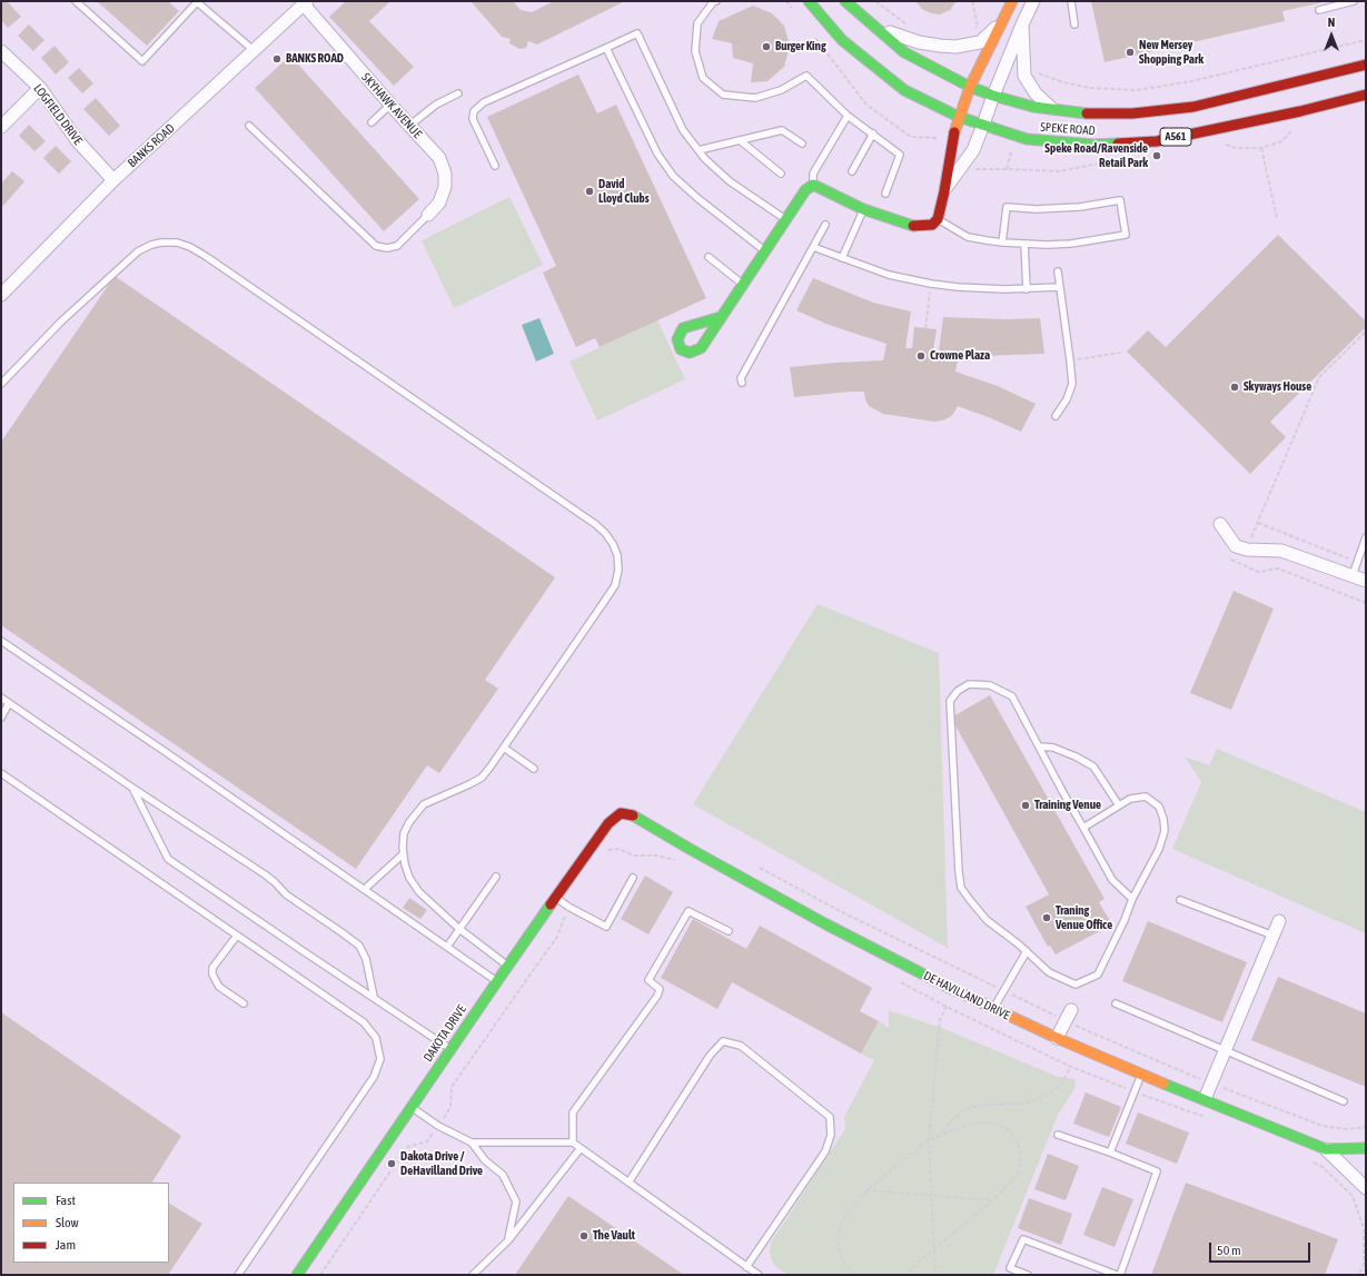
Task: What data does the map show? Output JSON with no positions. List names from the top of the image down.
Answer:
{
  "streets": {
    "main road": [
      "SPEKE ROAD",
      "A561",
      "DE HAVILLAND DRIVE",
      "DAKOTA DRIVE"
    ],
    "street": ["SKYHAWK AVENUE", "LOGFIELD DRIVE", "BANKS ROAD"]
  },
  "crossings": [
    ["SKYHAWK AVENUE", "BANKS ROAD"],
    ["LOGFIELD DRIVE", "BANKS ROAD"],
    ["DE HAVILLAND DRIVE", "DAKOTA DRIVE"]
  ],
  "places": [
    "Burger King",
    "New Mersey Shopping Park",
    "BANKS ROAD",
    "Speke Road/Ravenside Retail Park",
    "David Lloyd Clubs",
    "Crowne Plaza",
    "Skyways House",
    "Training Venue",
    "Traning Venue Office",
    "Dakota Drive / DeHavilland Drive",
    "The Vault"
  ],
  "legend": ["Fast", "Slow", "Jam"],
  "scale_bar": "50 m",
  "north": "top"
}
